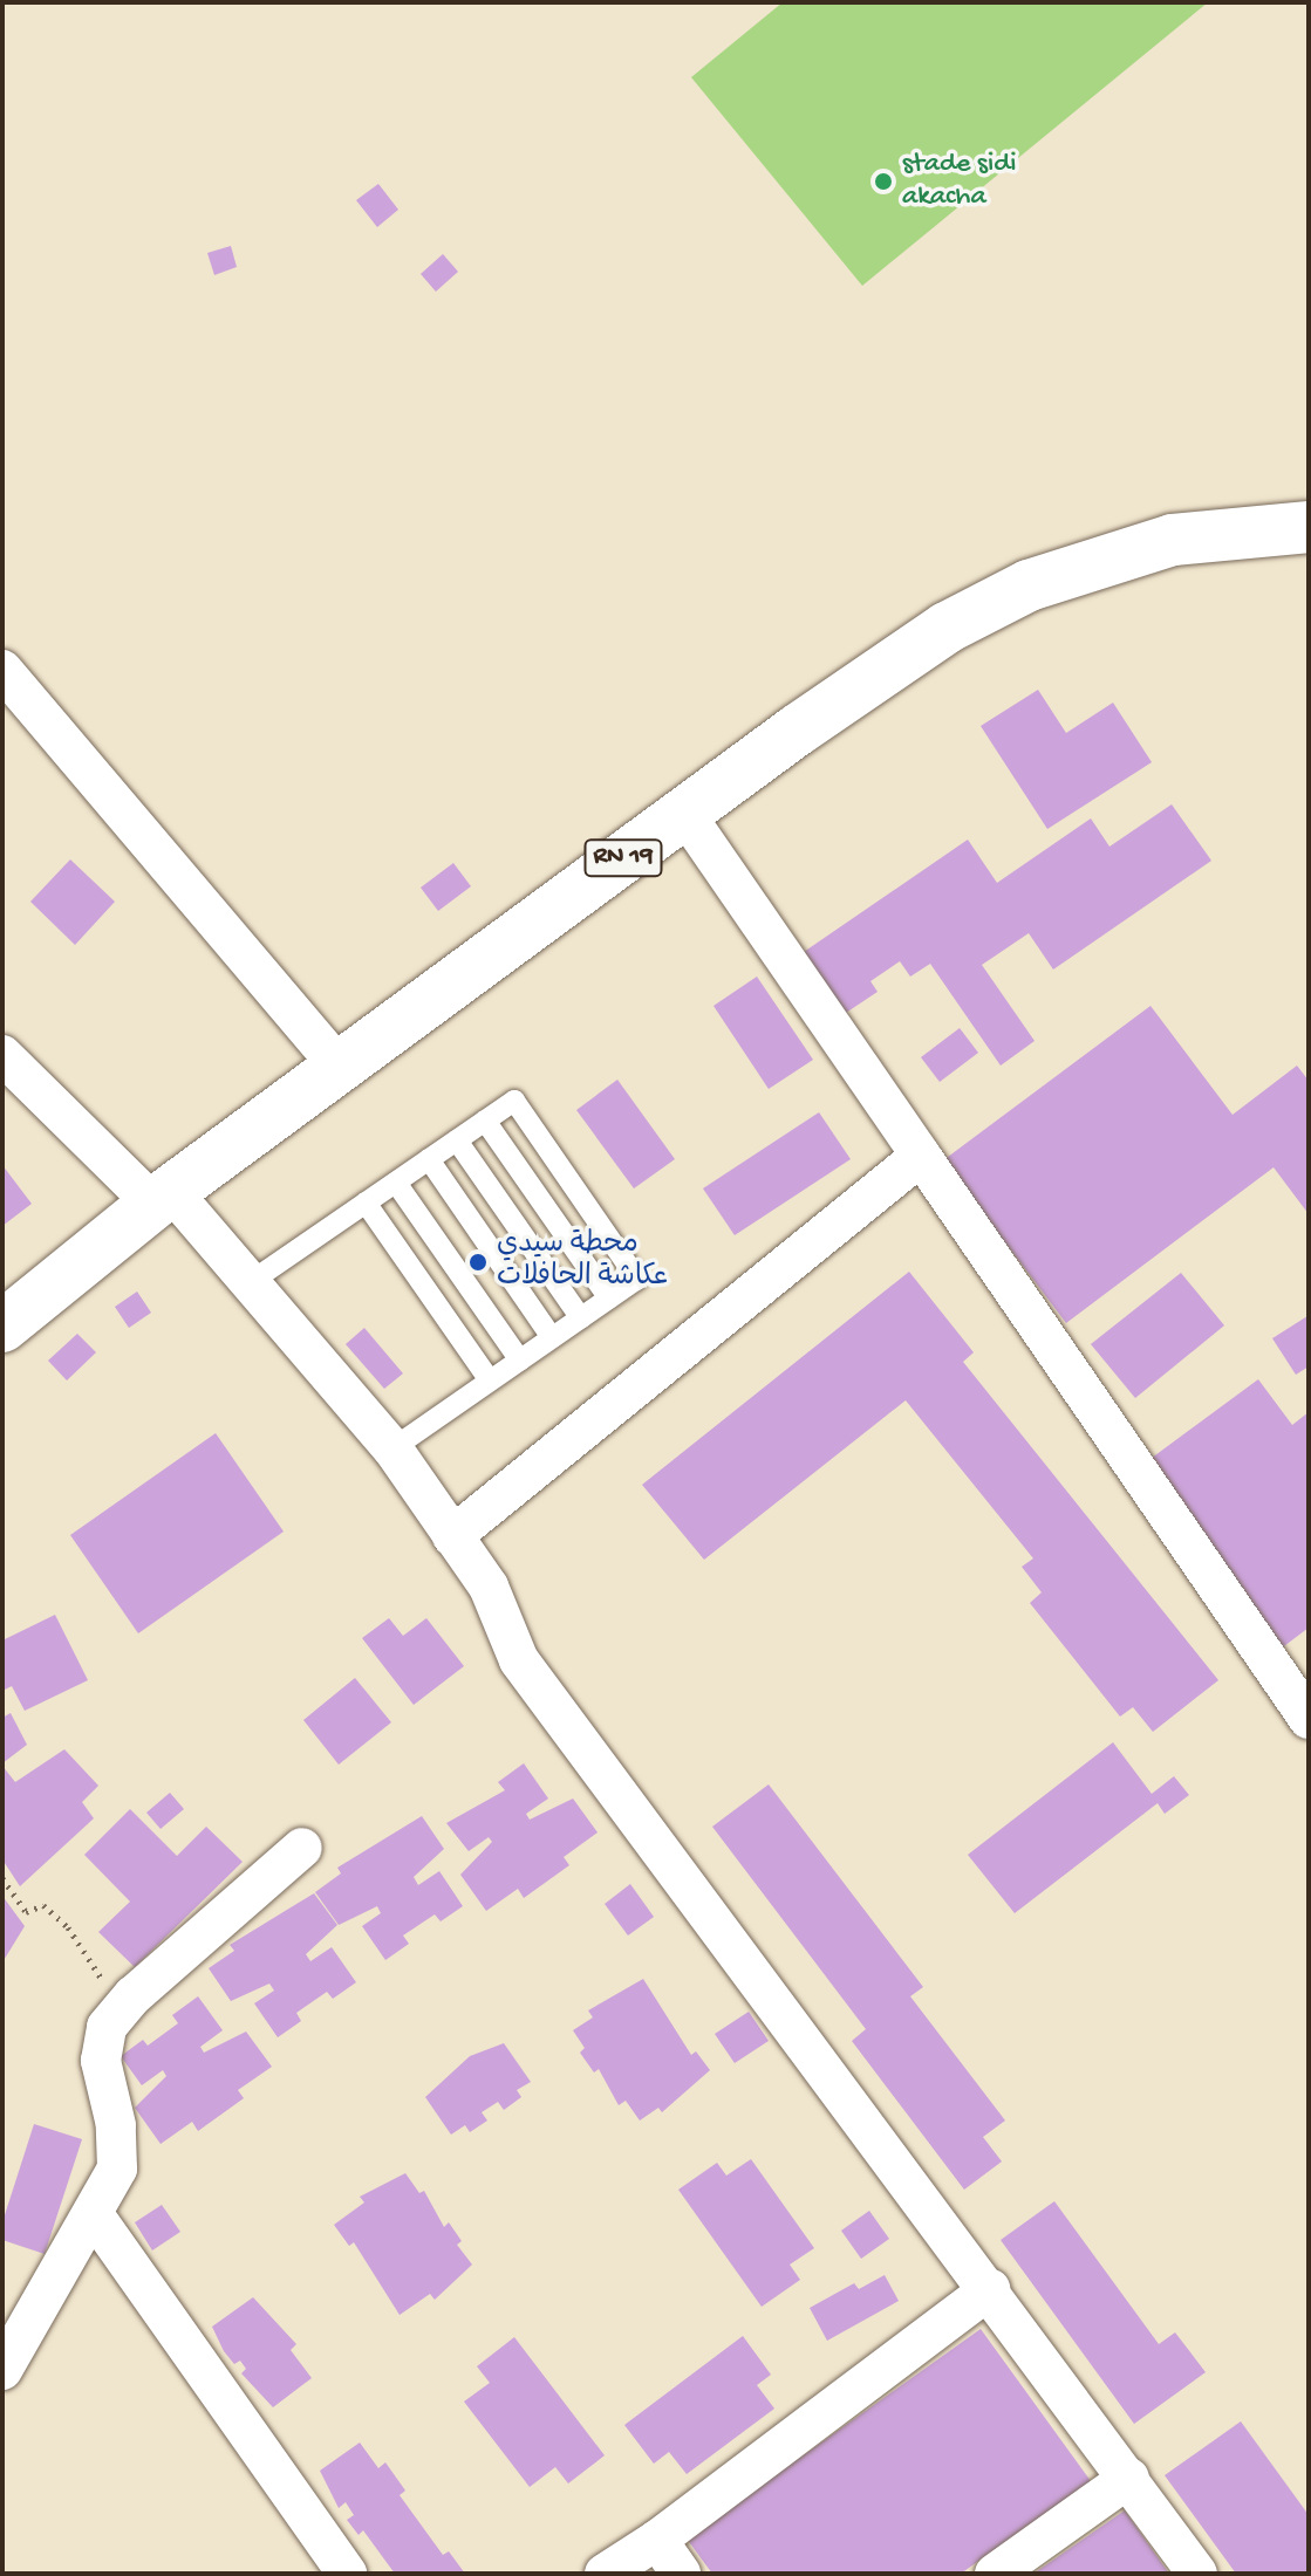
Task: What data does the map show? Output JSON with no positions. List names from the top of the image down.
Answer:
{
  "streets": {
    "main road": ["RN 19"]
  },
  "places": ["stade sidi akacha", "محطة سيدي عكاشة الحافلات"]
}
